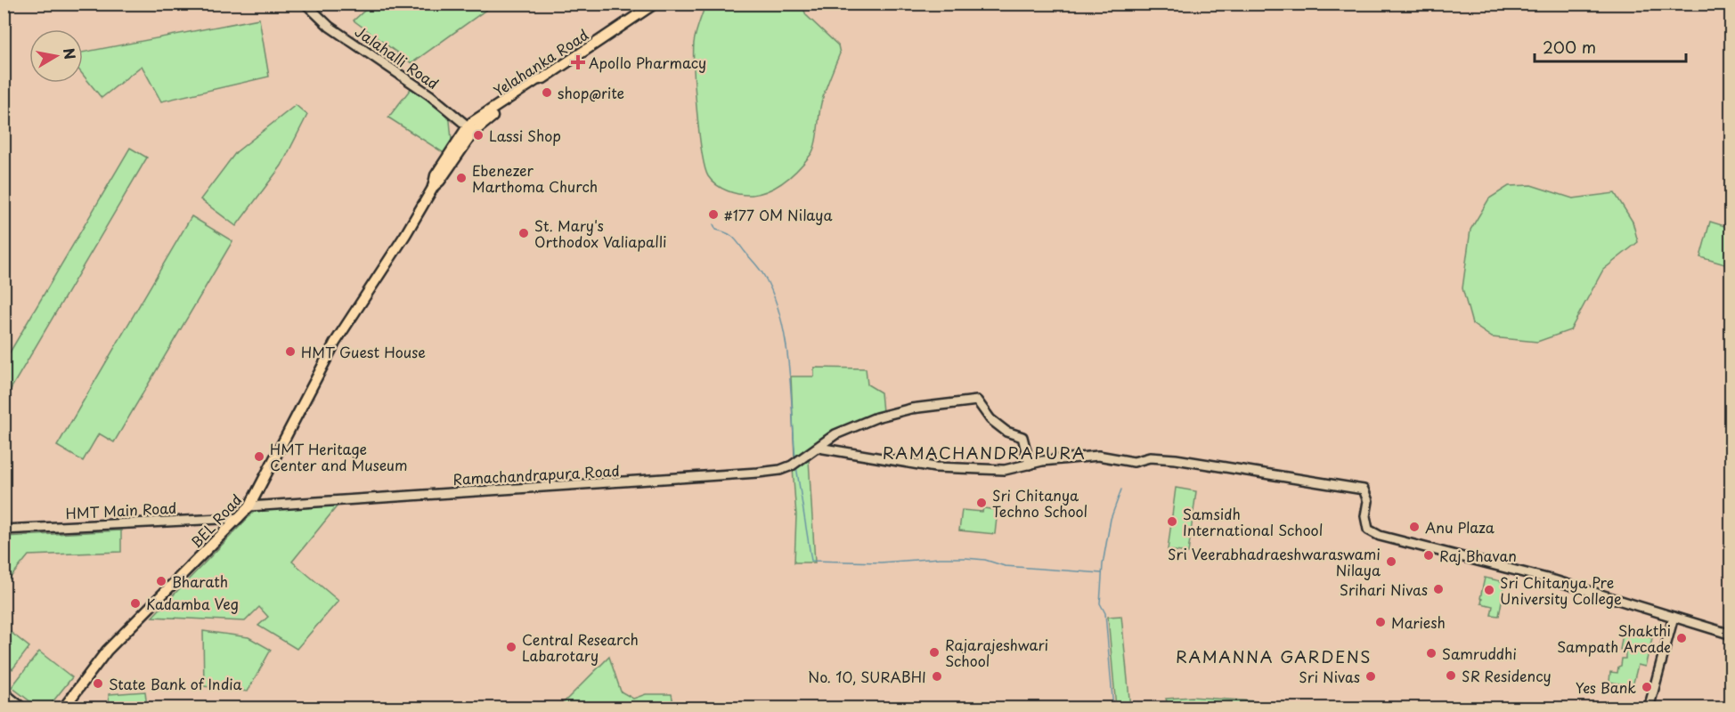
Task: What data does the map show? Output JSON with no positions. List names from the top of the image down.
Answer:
{
  "streets": {
    "main road": ["Yelahanka Road", "BEL Road"],
    "street": ["Jalahalli Road", "Ramachandrapura Road", "HMT Main Road"]
  },
  "crossings": [
    ["Jalahalli Road", "BEL Road"],
    ["Yelahanka Road", "BEL Road"],
    ["Ramachandrapura Road", "BEL Road"],
    ["HMT Main Road", "BEL Road"]
  ],
  "districts": ["RAMACHANDRAPURA", "RAMANNA GARDENS"],
  "places": {
    "health": ["Apollo Pharmacy"],
    "other": [
      "shop@rite",
      "Lassi Shop",
      "Ebenezer Marthoma Church",
      "#177 OM Nilaya",
      "St. Mary's Orthodox Valiapalli",
      "HMT Guest House",
      "HMT Heritage Center and Museum",
      "Sri Chitanya Techno School",
      "Samsidh International School",
      "Anu Plaza",
      "Raj Bhavan",
      "Sri Veerabhadraeshwaraswami Nilaya",
      "Bharath",
      "Srihari Nivas",
      "Sri Chitanya Pre University College",
      "Kadamba Veg",
      "Mariesh",
      "Shakthi Sampath Arcade",
      "Central Research Labarotary",
      "Rajarajeshwari School",
      "Samruddhi",
      "SR Residency",
      "No. 10, SURABHI",
      "Sri Nivas",
      "State Bank of India",
      "Yes Bank"
    ]
  },
  "scale_bar": "200 m",
  "north": "right"
}
